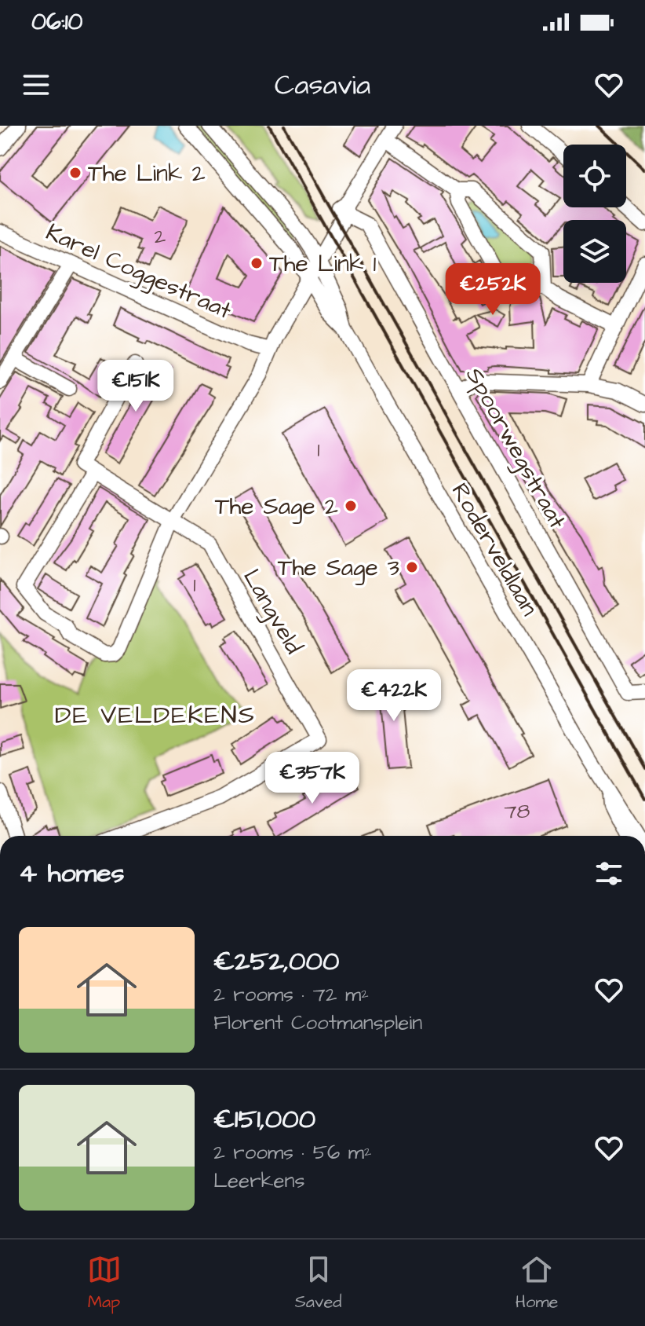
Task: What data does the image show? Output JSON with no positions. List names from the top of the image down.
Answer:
{
  "streets": {
    "street": [
      "Karel Coggestraat",
      "Spoorwegstraat",
      "Roderveldlaan",
      "Langveld"
    ]
  },
  "districts": ["DE VELDEKENS"],
  "places": [
    "The Link 2",
    "The Link 1",
    "The Sage 2",
    "The Sage 3"
  ],
  "house_numbers": [
    "2",
    "1",
    "1",
    "78"
  ],
  "page": {
    "status": "06:10",
    "header": "Casavia",
    "price": [
      "€252K",
      "€151K",
      "€422K",
      "€357K"
    ],
    "heading": "4 homes",
    "list": [
      {
        "name": "€252,000",
        "note": "2 rooms · 72 m² · Florent Cootmansplein"
      },
      {
        "name": "€151,000",
        "note": "2 rooms · 56 m² · Leerkens"
      }
    ],
    "tabs": ["Map", "Saved", "Home"]
  }
}
